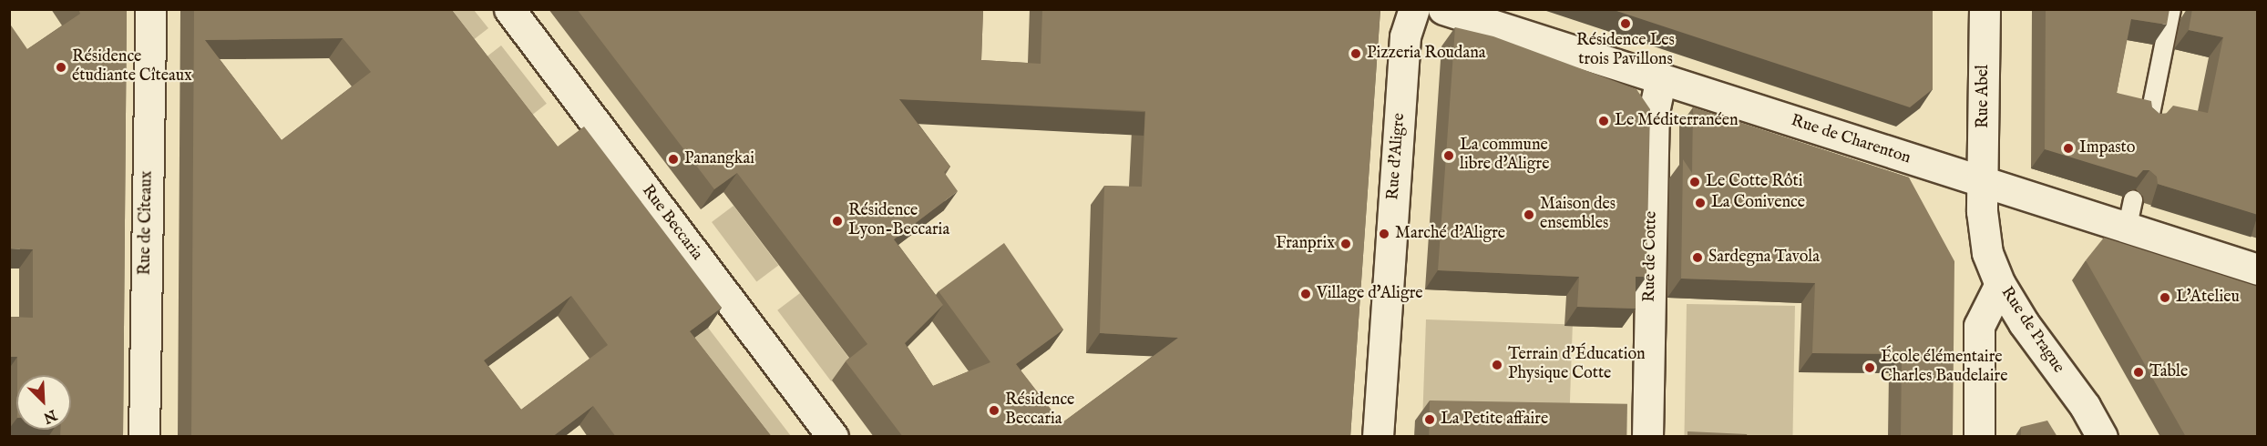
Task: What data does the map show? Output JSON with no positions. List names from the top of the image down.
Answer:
{
  "streets": {
    "street": [
      "Rue Abel",
      "Rue de Charenton",
      "Rue d'Aligre",
      "Rue de Cîteaux",
      "Rue Beccaria",
      "Rue de Cotte",
      "Rue de Prague"
    ]
  },
  "crossings": [
    ["Rue Abel", "Rue de Charenton"],
    ["Rue Abel", "Rue de Prague"],
    ["Rue de Charenton", "Rue de Cotte"],
    ["Rue de Charenton", "Rue de Prague"]
  ],
  "places": [
    "Résidence Les trois Pavillons",
    "Pizzeria Roudana",
    "Résidence étudiante Cîteaux",
    "Le Méditerranéen",
    "Impasto",
    "La commune libre d'Aligre",
    "Panangkai",
    "Le Cotte Rôti",
    "La Conivence",
    "Maison des ensembles",
    "Résidence Lyon-Beccaria",
    "Marché d'Aligre",
    "Franprix",
    "Sardegna Tavola",
    "Village d'Aligre",
    "L'Atelieu",
    "Terrain d'Éducation Physique Cotte",
    "École élémentaire Charles Baudelaire",
    "Table",
    "Résidence Beccaria",
    "La Petite affaire"
  ],
  "north": "bottom right"
}
